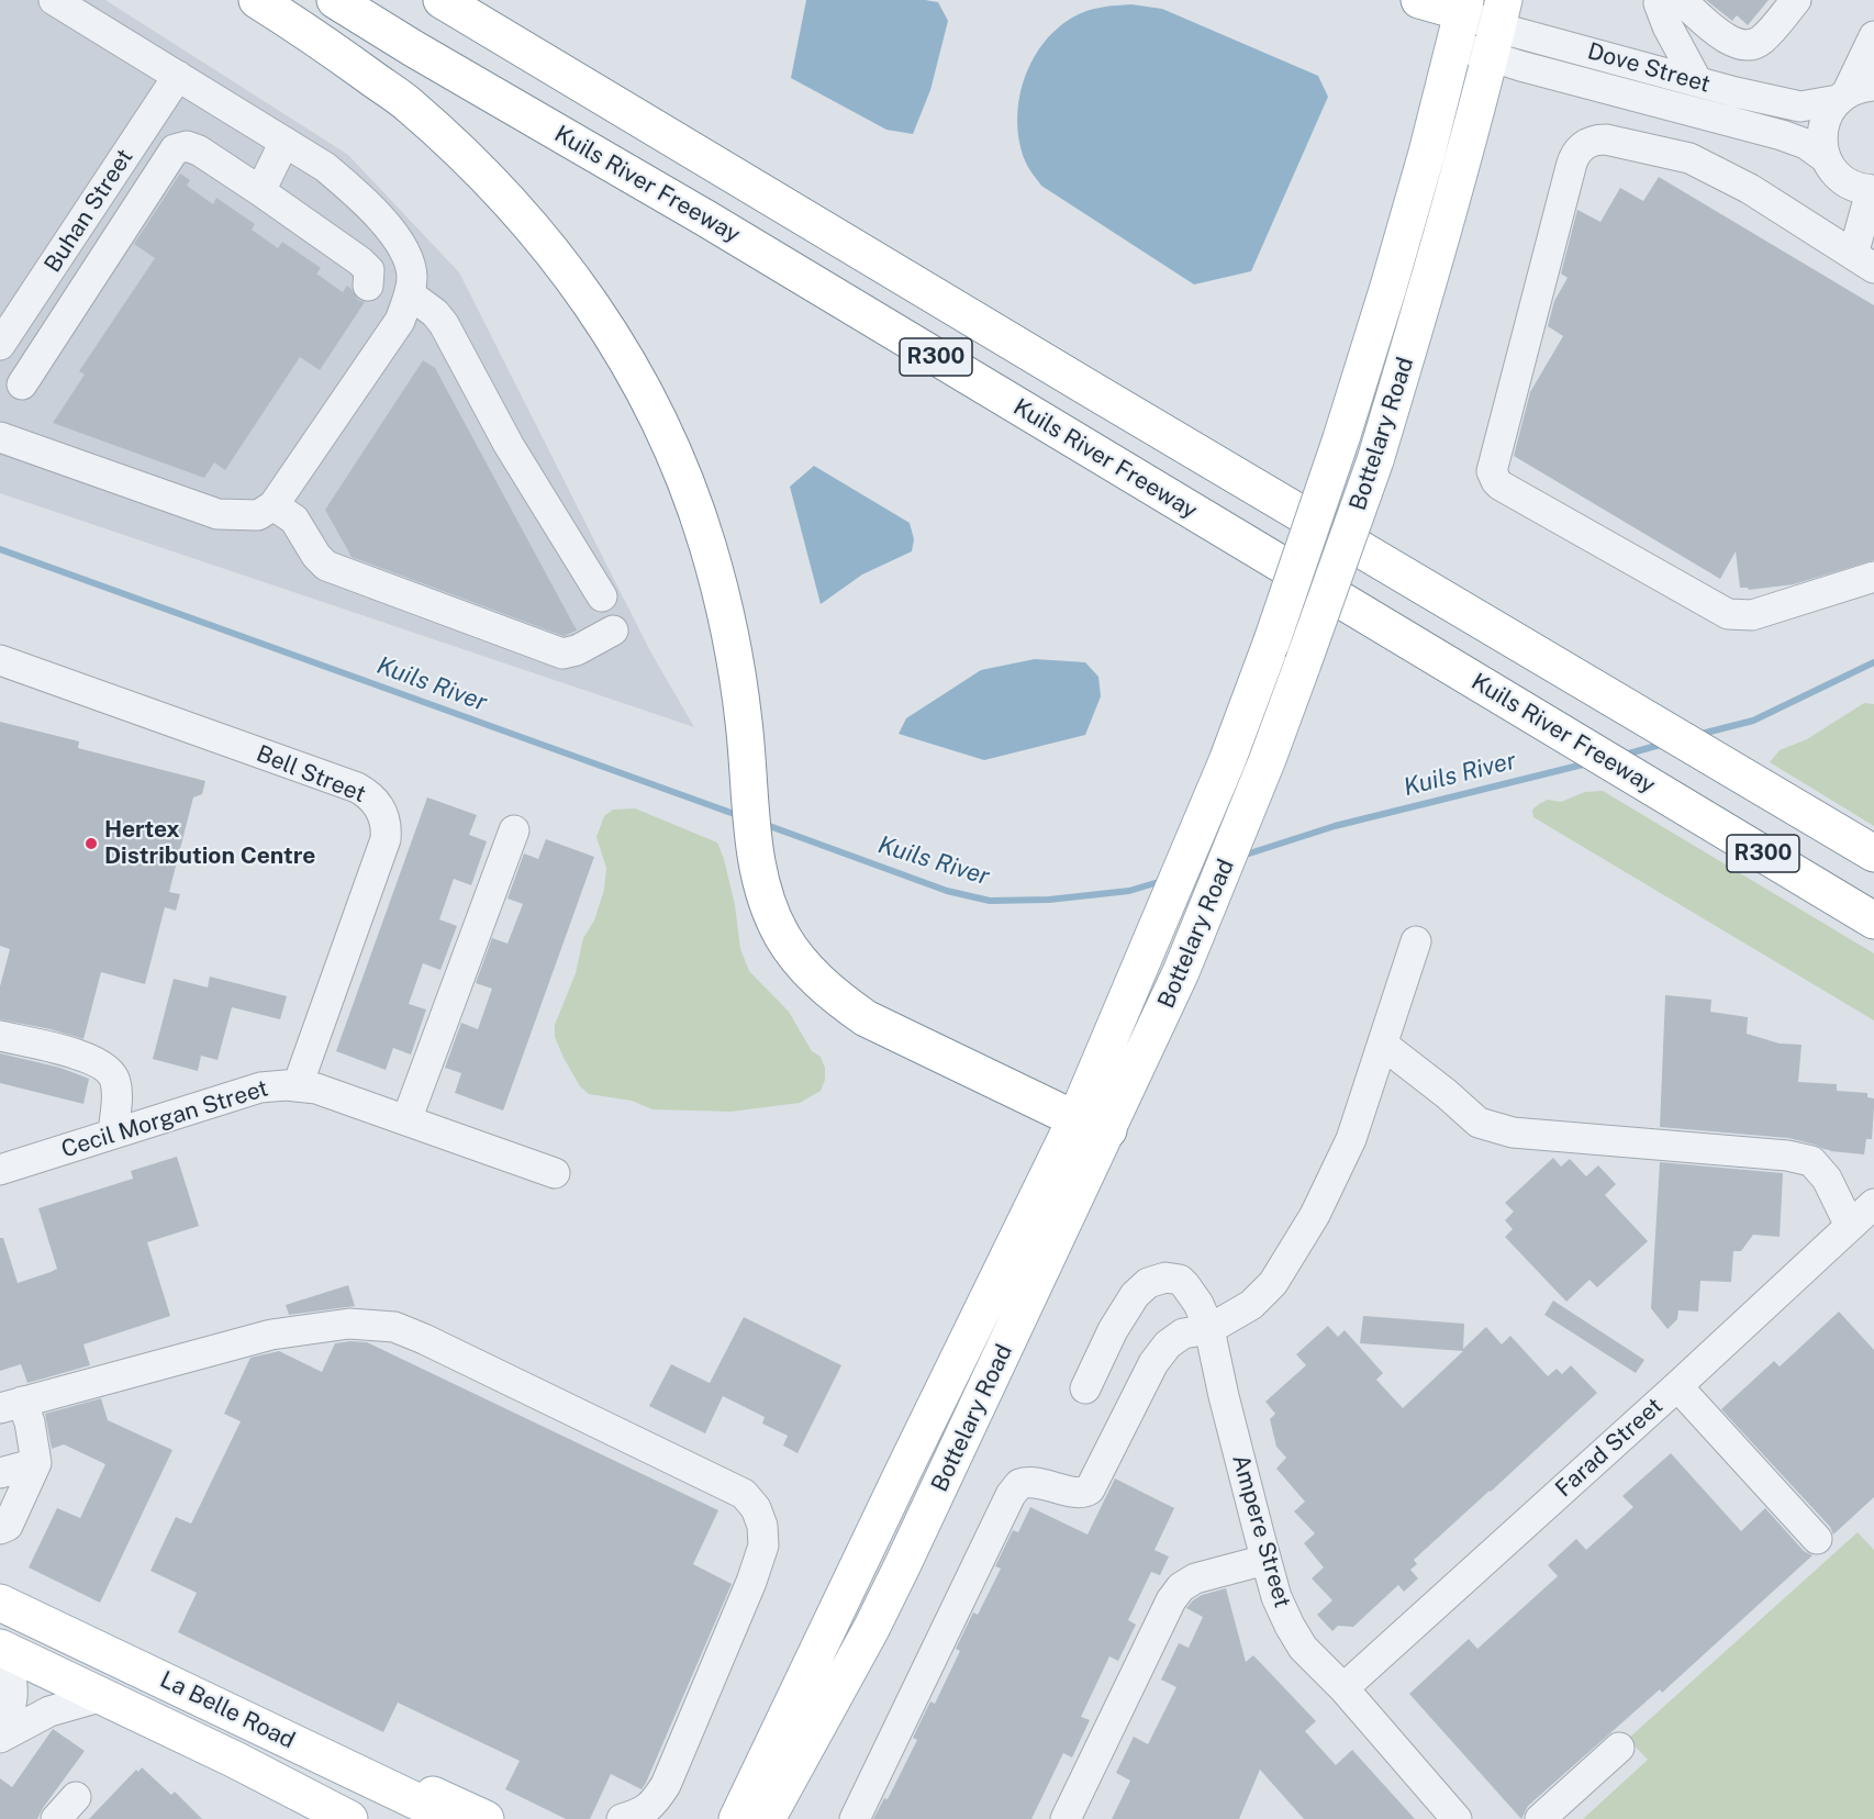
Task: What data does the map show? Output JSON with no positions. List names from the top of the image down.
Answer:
{
  "streets": {
    "main road": [
      "Kuils River Freeway",
      "R300",
      "Bottelary Road",
      "La Belle Road"
    ],
    "street": [
      "Dove Street",
      "Buhan Street",
      "Bell Street",
      "Cecil Morgan Street",
      "Farad Street",
      "Ampere Street"
    ]
  },
  "crossings": [
    ["Dove Street", "Bottelary Road"],
    ["Bell Street", "Cecil Morgan Street"],
    ["Farad Street", "Ampere Street"]
  ],
  "water": ["Kuils River"],
  "places": ["Hertex Distribution Centre"]
}
